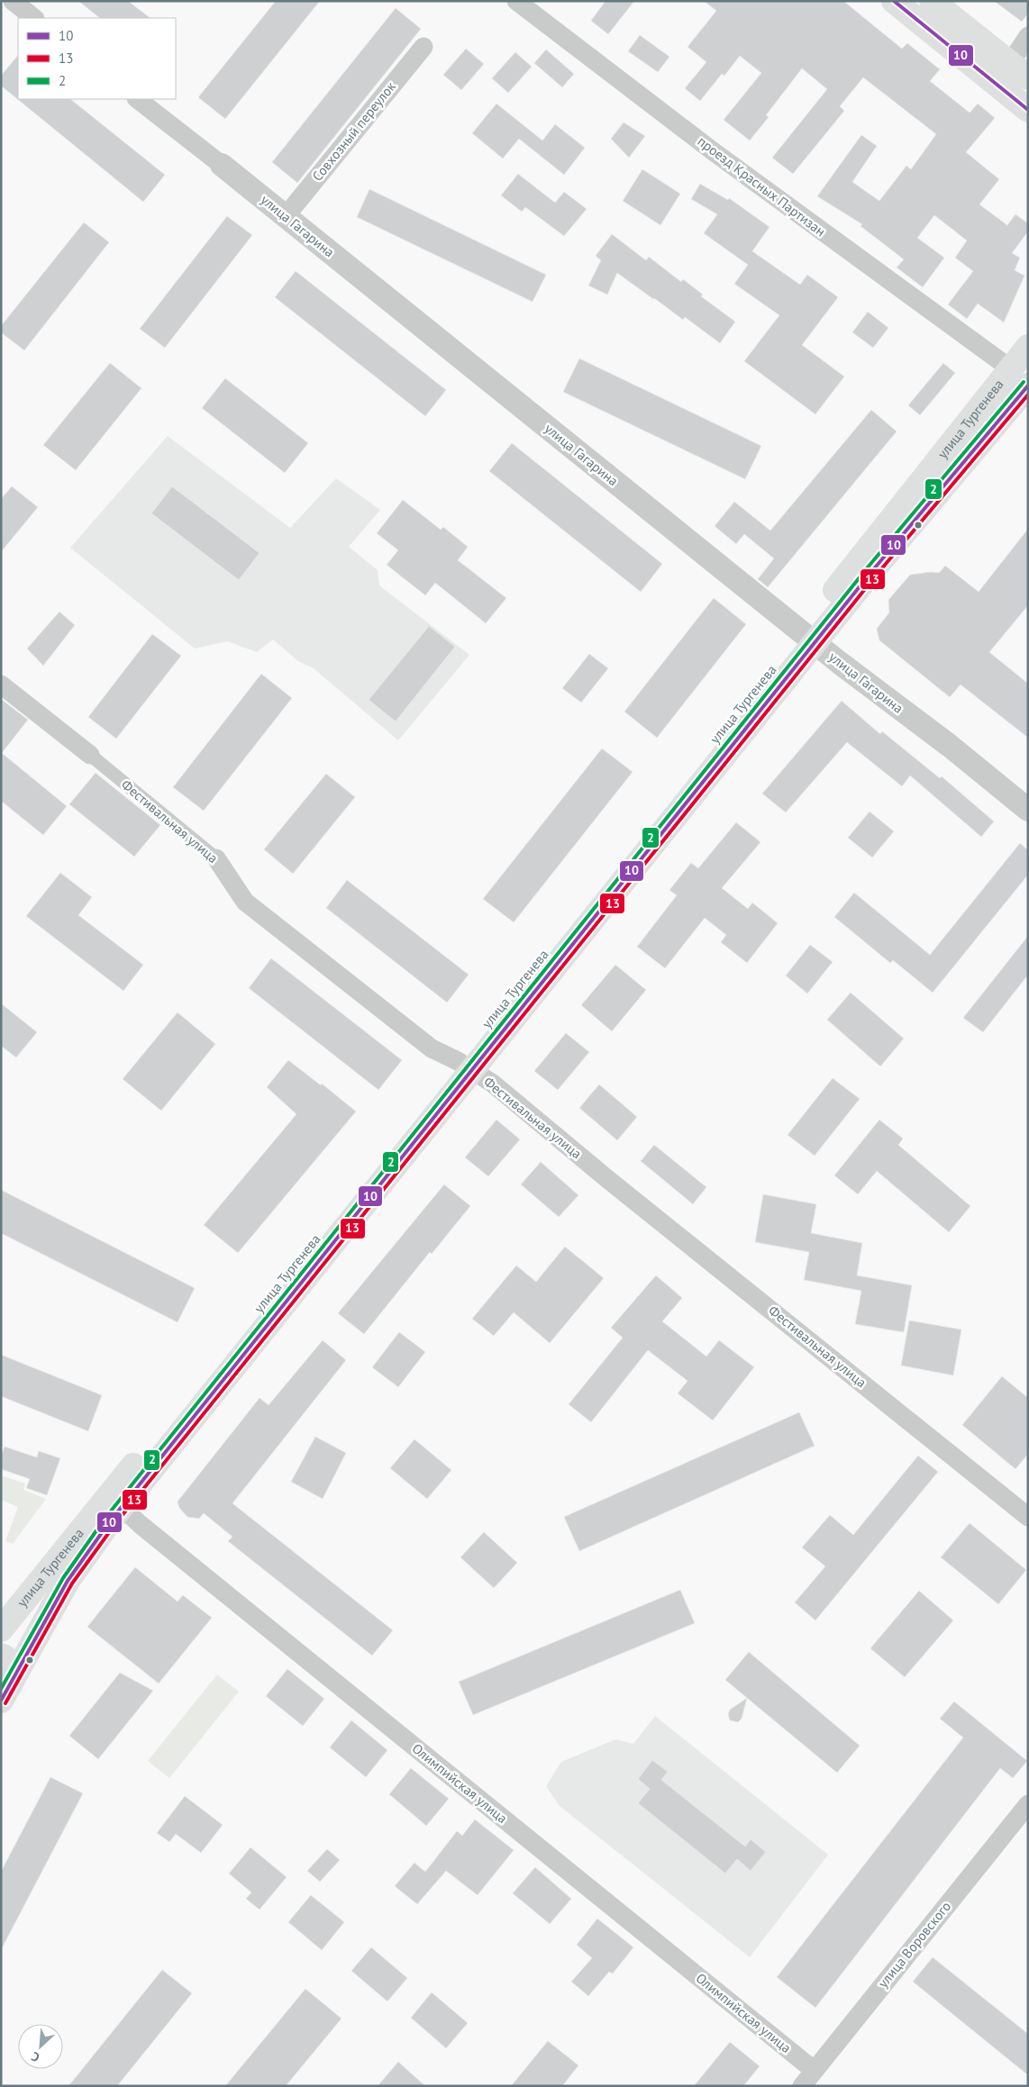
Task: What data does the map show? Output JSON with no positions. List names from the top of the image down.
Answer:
{
  "streets": {
    "main road": ["улица Тургенева"],
    "street": [
      "Совхозный переулок",
      "проезд Красных Партизан",
      "улица Гагарина",
      "Фестивальная улица",
      "Олимпийская улица",
      "улица Воровского"
    ]
  },
  "crossings": [
    ["Совхозный переулок", "улица Гагарина"],
    ["проезд Красных Партизан", "улица Тургенева"],
    ["улица Гагарина", "улица Тургенева"],
    ["улица Тургенева", "Фестивальная улица"],
    ["улица Тургенева", "Олимпийская улица"],
    ["Олимпийская улица", "улица Воровского"]
  ],
  "lines": ["transit line 10", "transit line 2", "transit line 13"],
  "legend": ["10", "13", "2"],
  "north": "bottom left"
}
